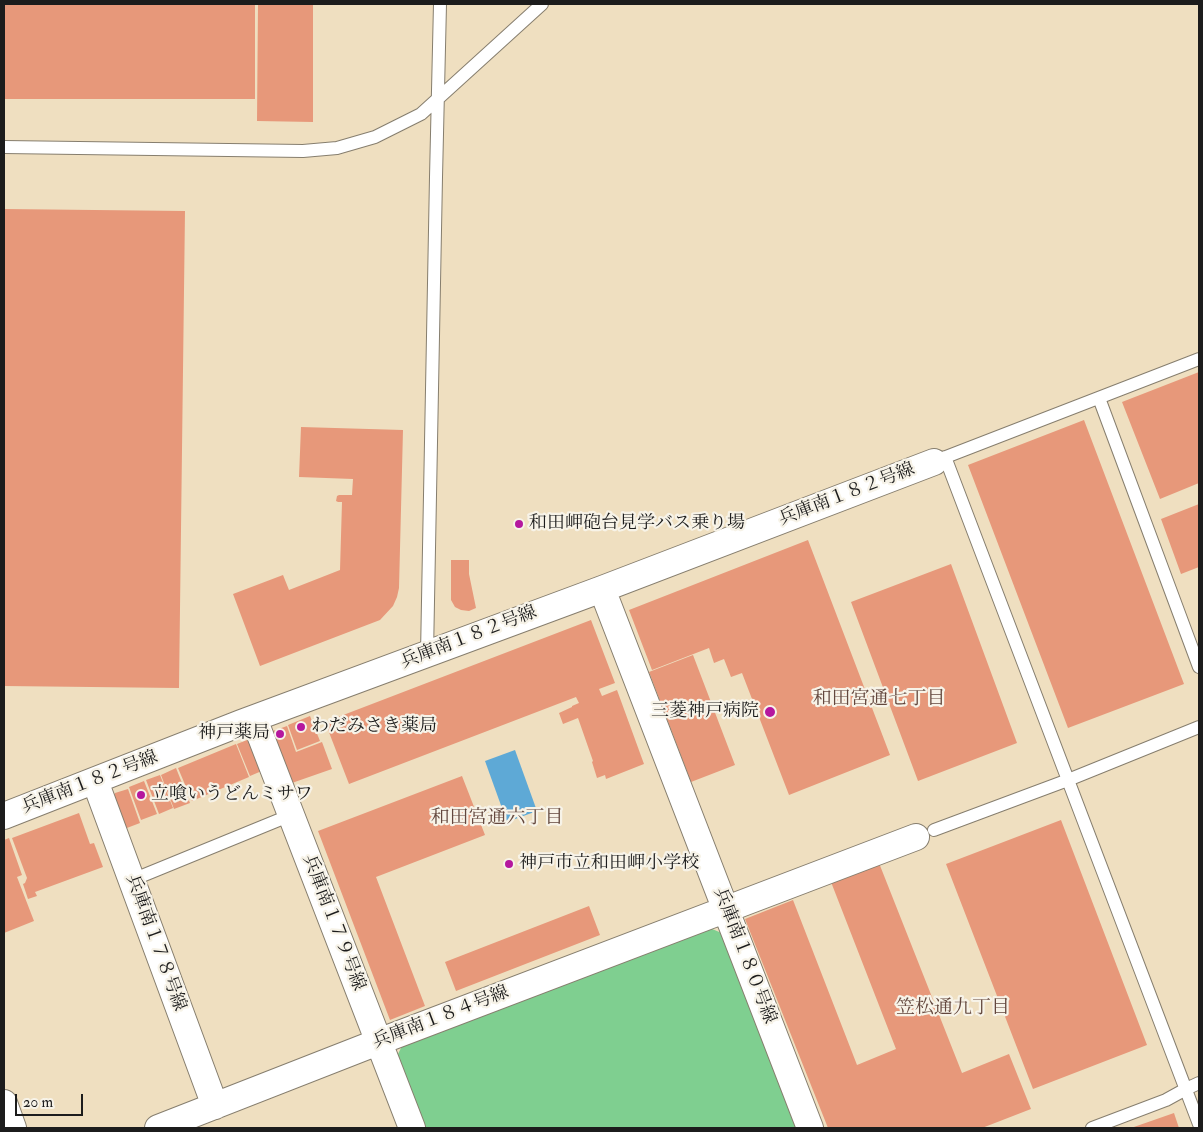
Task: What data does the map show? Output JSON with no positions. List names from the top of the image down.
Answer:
{
  "streets": {
    "street": [
      "兵庫南１８２号線",
      "兵庫南１７９号線",
      "兵庫南１７８号線",
      "兵庫南１８０号線",
      "兵庫南１８４号線"
    ]
  },
  "crossings": [
    ["兵庫南１８２号線", "兵庫南１７９号線"],
    ["兵庫南１８２号線", "兵庫南１７８号線"],
    ["兵庫南１８２号線", "兵庫南１８０号線"],
    ["兵庫南１７９号線", "兵庫南１８４号線"],
    ["兵庫南１７８号線", "兵庫南１８４号線"],
    ["兵庫南１８０号線", "兵庫南１８４号線"]
  ],
  "districts": ["和田宮通七丁目", "和田宮通六丁目", "笠松通九丁目"],
  "places": [
    "和田岬砲台見学バス乗り場",
    "三菱神戸病院",
    "わだみさき薬局",
    "神戸薬局",
    "立喰いうどんミサワ",
    "神戸市立和田岬小学校"
  ],
  "scale_bar": "20 m"
}
